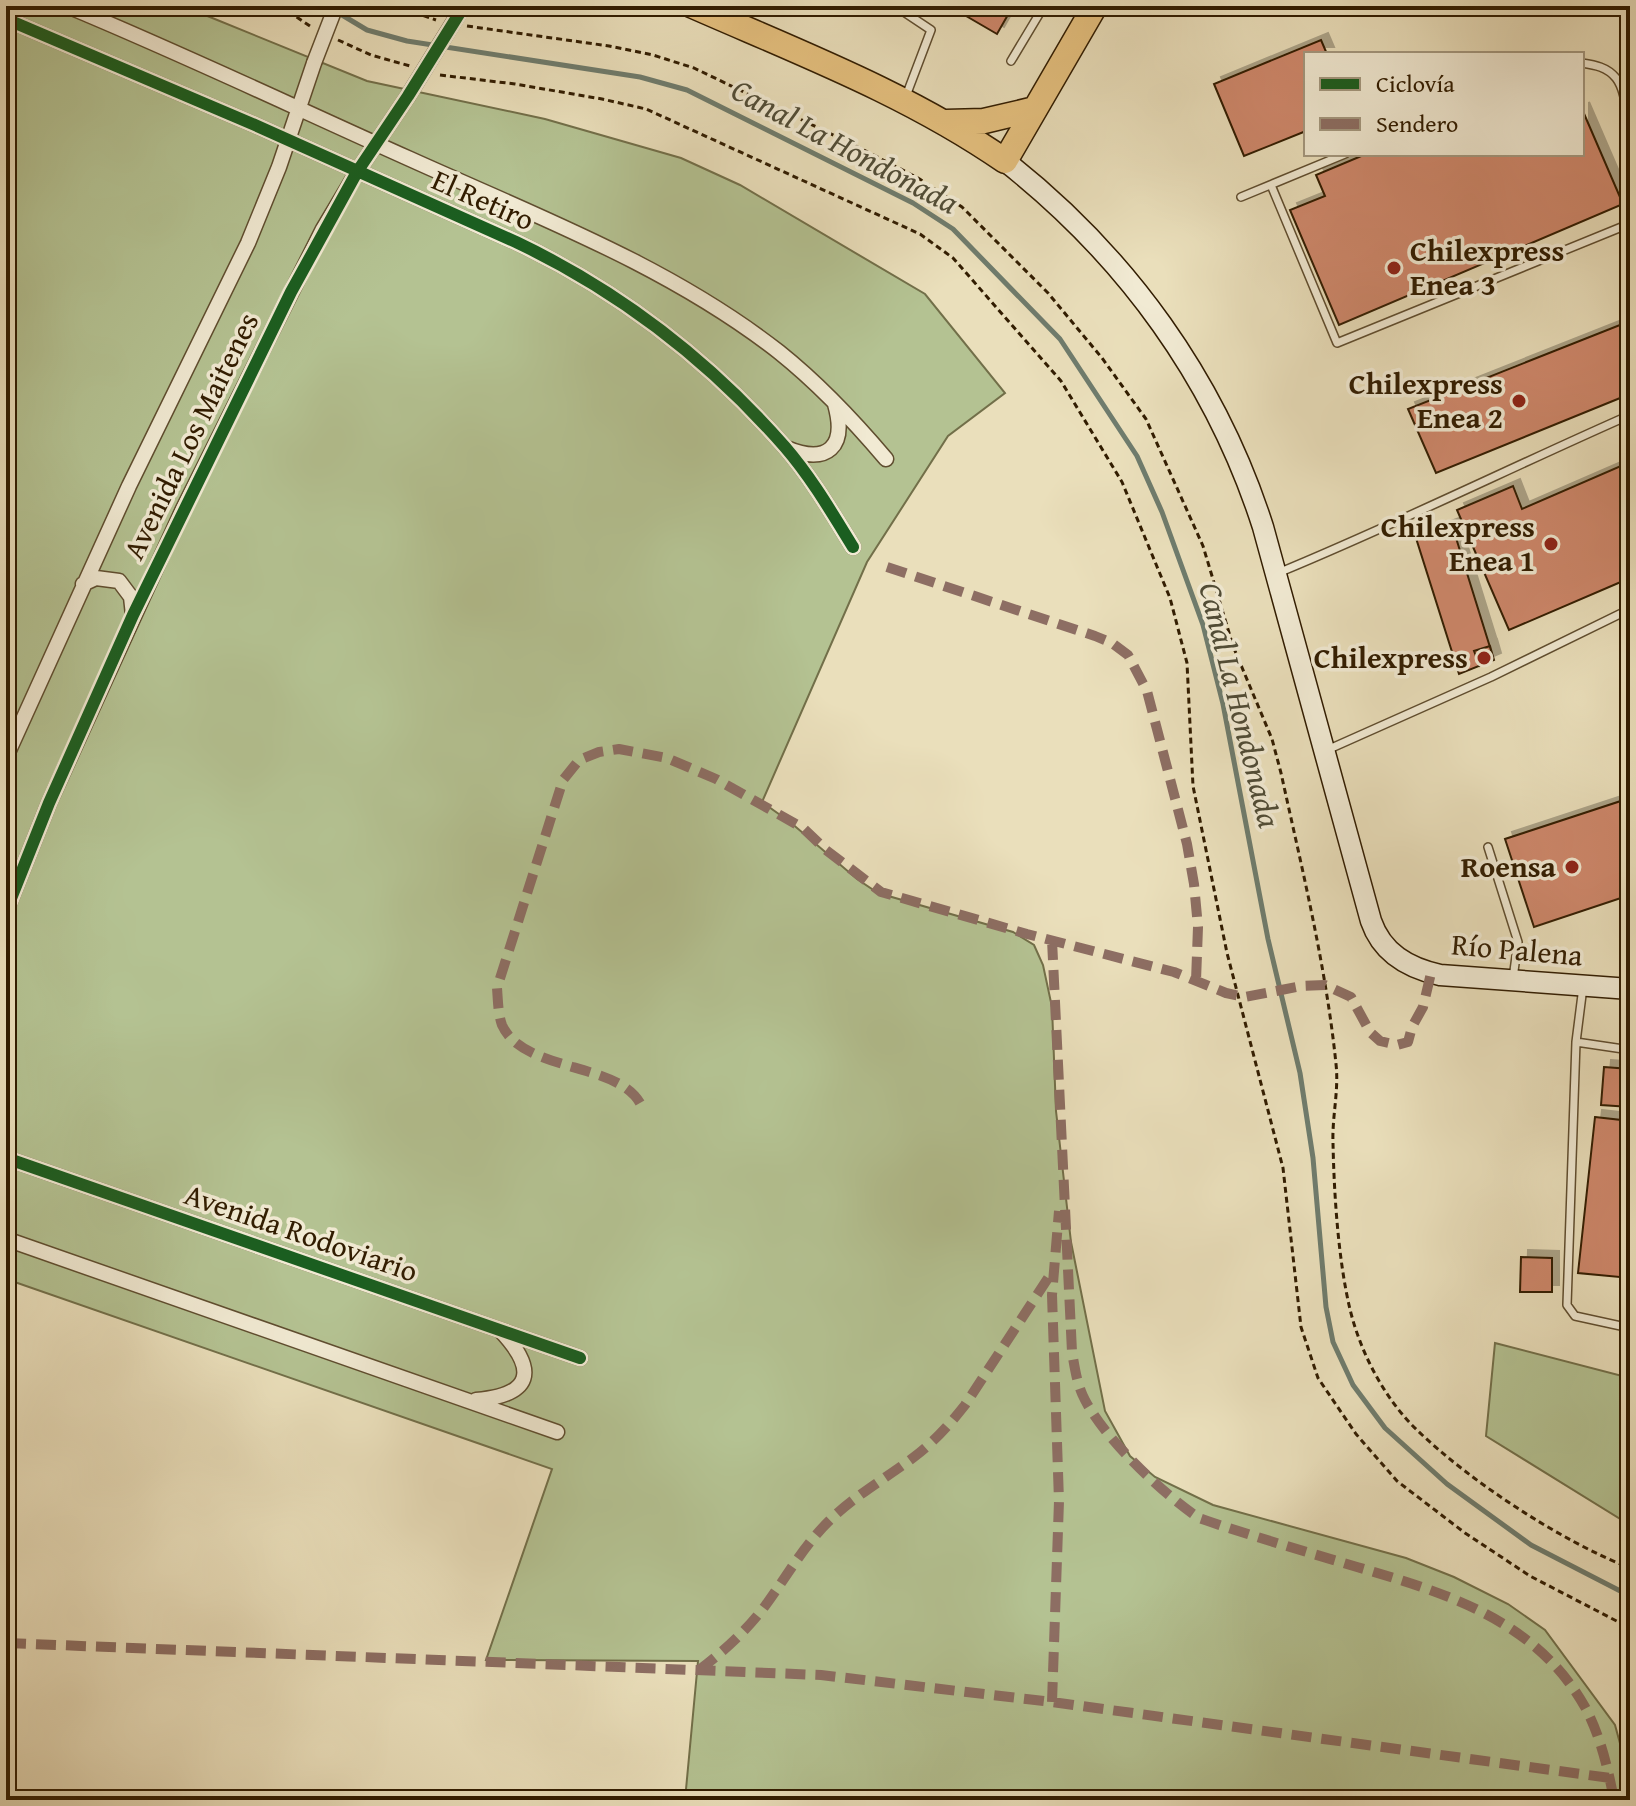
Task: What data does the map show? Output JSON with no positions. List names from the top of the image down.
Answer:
{
  "streets": {
    "main road": ["Río Palena"],
    "street": ["El Retiro", "Avenida Los Maitenes", "Avenida Rodoviario"]
  },
  "crossings": [
    ["El Retiro", "Avenida Los Maitenes"]
  ],
  "water": ["Canal La Hondonada"],
  "places": [
    "Chilexpress Enea 3",
    "Chilexpress Enea 2",
    "Chilexpress Enea 1",
    "Chilexpress",
    "Roensa"
  ],
  "legend": ["Ciclovía", "Sendero"]
}
